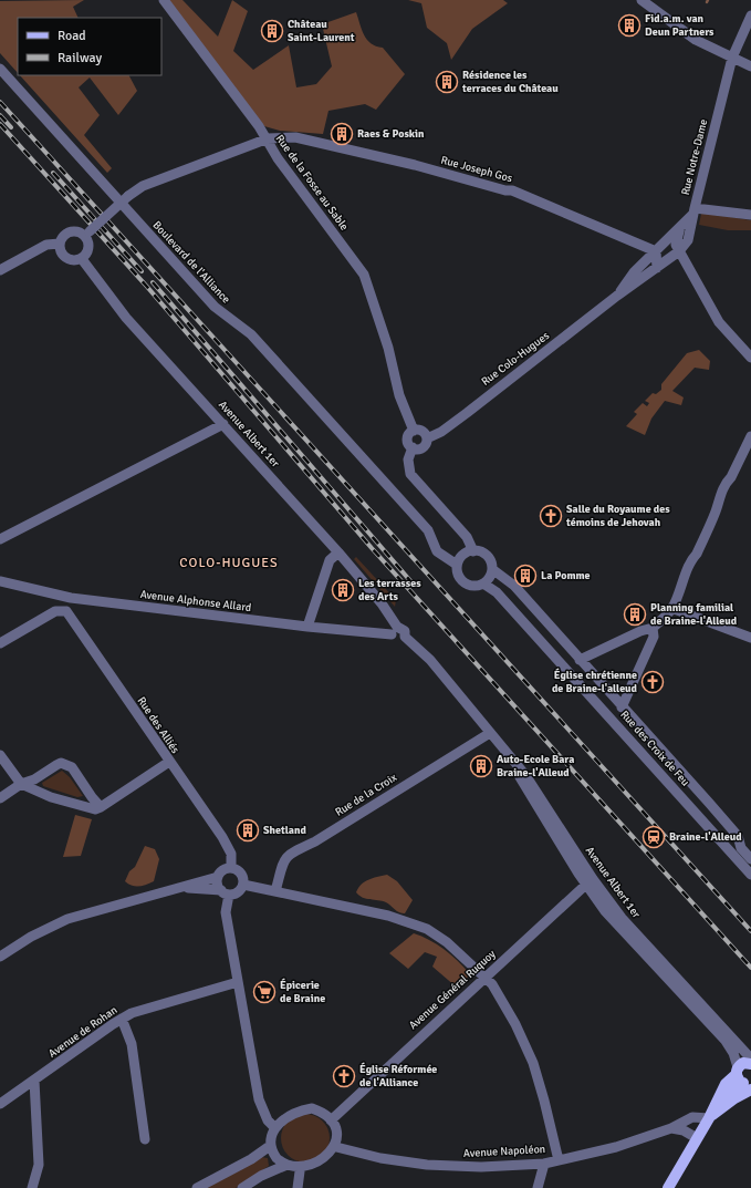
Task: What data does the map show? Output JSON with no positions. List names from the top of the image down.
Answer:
{
  "streets": {
    "street": [
      "Rue Notre-Dame",
      "Rue Joseph Gos",
      "Rue de la Fosse au Sable",
      "Boulevard de l'Alliance",
      "Rue Colo-Hugues",
      "Avenue Albert 1er",
      "Avenue Alphonse Allard",
      "Rue des Alliés",
      "Rue des Croix de Feu",
      "Rue de la Croix",
      "Avenue Général Ruquoy",
      "Avenue de Rohan",
      "Avenue Napoléon"
    ]
  },
  "crossings": [
    ["Rue Notre-Dame", "Rue Colo-Hugues"],
    ["Rue Joseph Gos", "Rue de la Fosse au Sable"],
    ["Rue Joseph Gos", "Rue Colo-Hugues"],
    ["Rue de la Fosse au Sable", "Rue Colo-Hugues"],
    ["Rue de la Fosse au Sable", "Avenue Albert 1er"],
    ["Rue de la Fosse au Sable", "Rue des Croix de Feu"],
    ["Boulevard de l'Alliance", "Rue des Croix de Feu"],
    ["Rue Colo-Hugues", "Rue des Croix de Feu"],
    ["Avenue Albert 1er", "Avenue Alphonse Allard"],
    ["Avenue Albert 1er", "Rue de la Croix"],
    ["Avenue Albert 1er", "Avenue Général Ruquoy"],
    ["Avenue Général Ruquoy", "Avenue Napoléon"]
  ],
  "districts": ["COLO-HUGUES"],
  "places": {
    "building": [
      "Fid.a.m. van Deun Partners",
      "Château Saint-Laurent",
      "Résidence les terraces du Château",
      "Raes & Poskin",
      "La Pomme",
      "Les terrasses des Arts",
      "Planning familial de Braine-l'Alleud",
      "Auto-Ecole Bara Braine-l'Alleud",
      "Shetland"
    ],
    "church": ["Salle du Royaume des témoins de Jehovah", "Église chrétienne de Braine-l'alleud", "Église Réformée de l'Alliance"],
    "station": ["Braine-l'Alleud"],
    "supermarket": ["Épicerie de Braine"]
  },
  "legend": ["Road", "Railway"]
}
